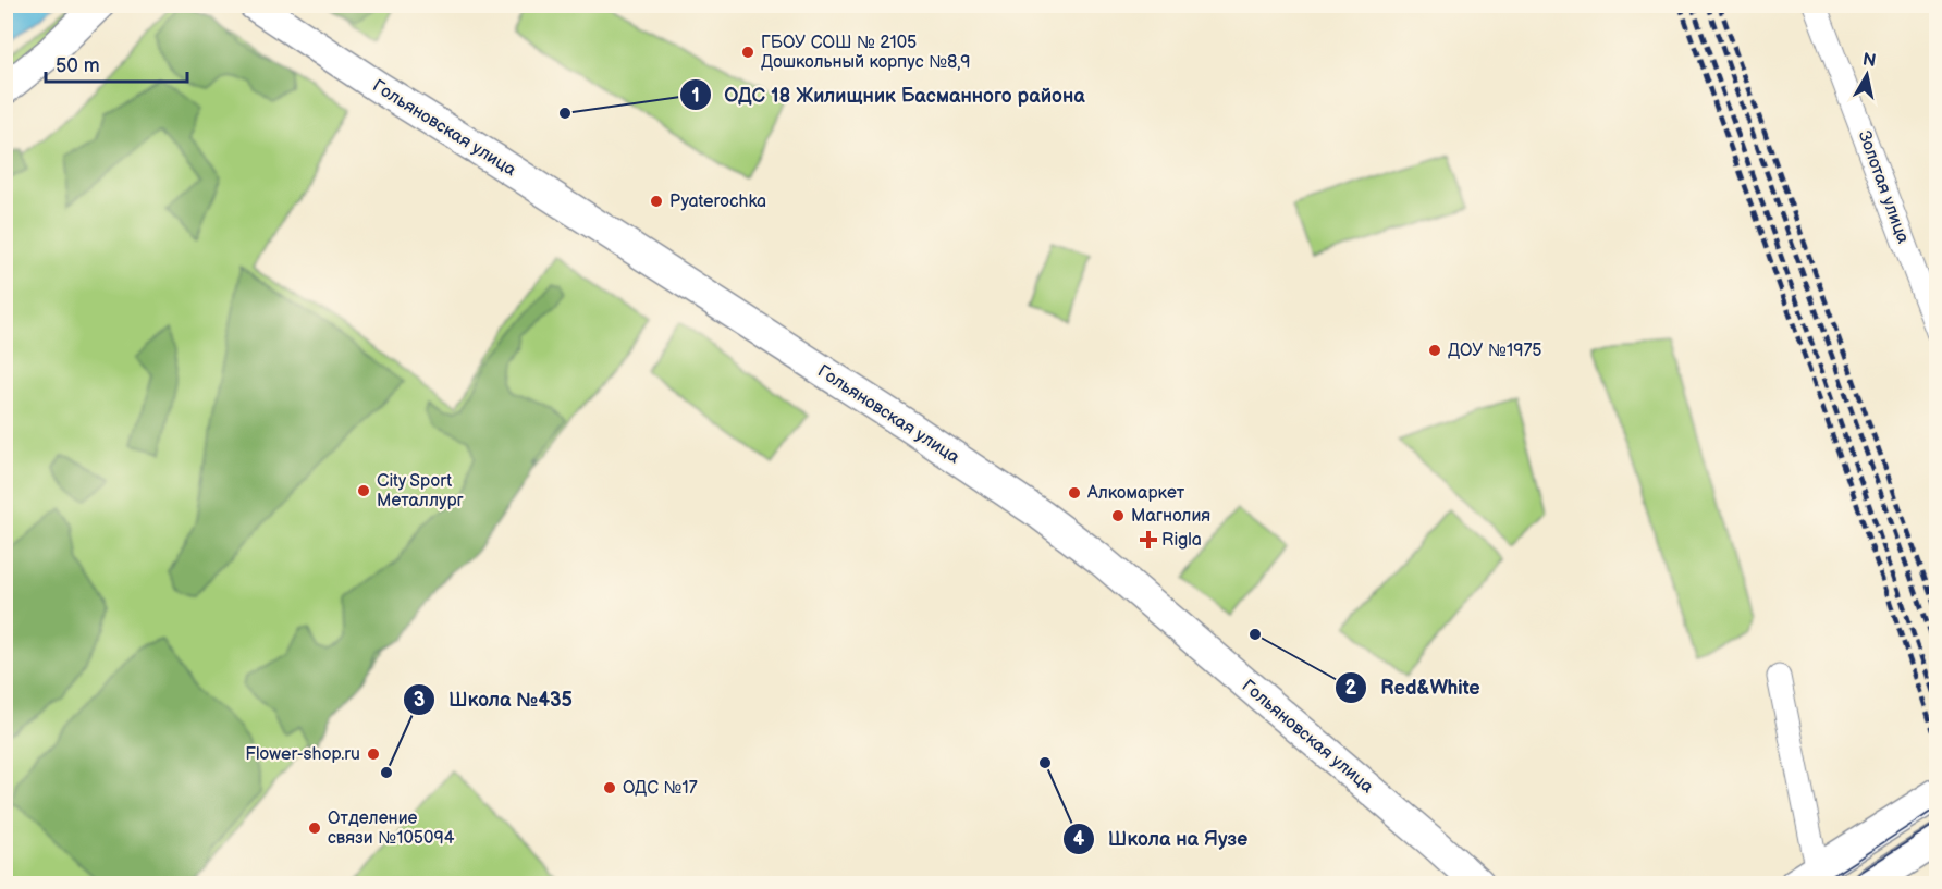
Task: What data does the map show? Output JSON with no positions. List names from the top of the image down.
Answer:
{
  "streets": {
    "street": ["Гольяновская улица", "Золотая улица"]
  },
  "places": {
    "other": [
      "ГБОУ СОШ № 2105 Дошкольный корпус №8,9",
      "ОДС 18 Жилищник Басманного района",
      "Pyaterochka",
      "ДОУ №1975",
      "City Sport Металлург",
      "Алкомаркет",
      "Магнолия",
      "Red&White",
      "Flower-shop.ru",
      "Школа на Яузе",
      "Школа №435",
      "ОДС №17",
      "Отделение связи №105094"
    ],
    "health": ["Rigla"]
  },
  "scale_bar": "50 m",
  "north": "top"
}
